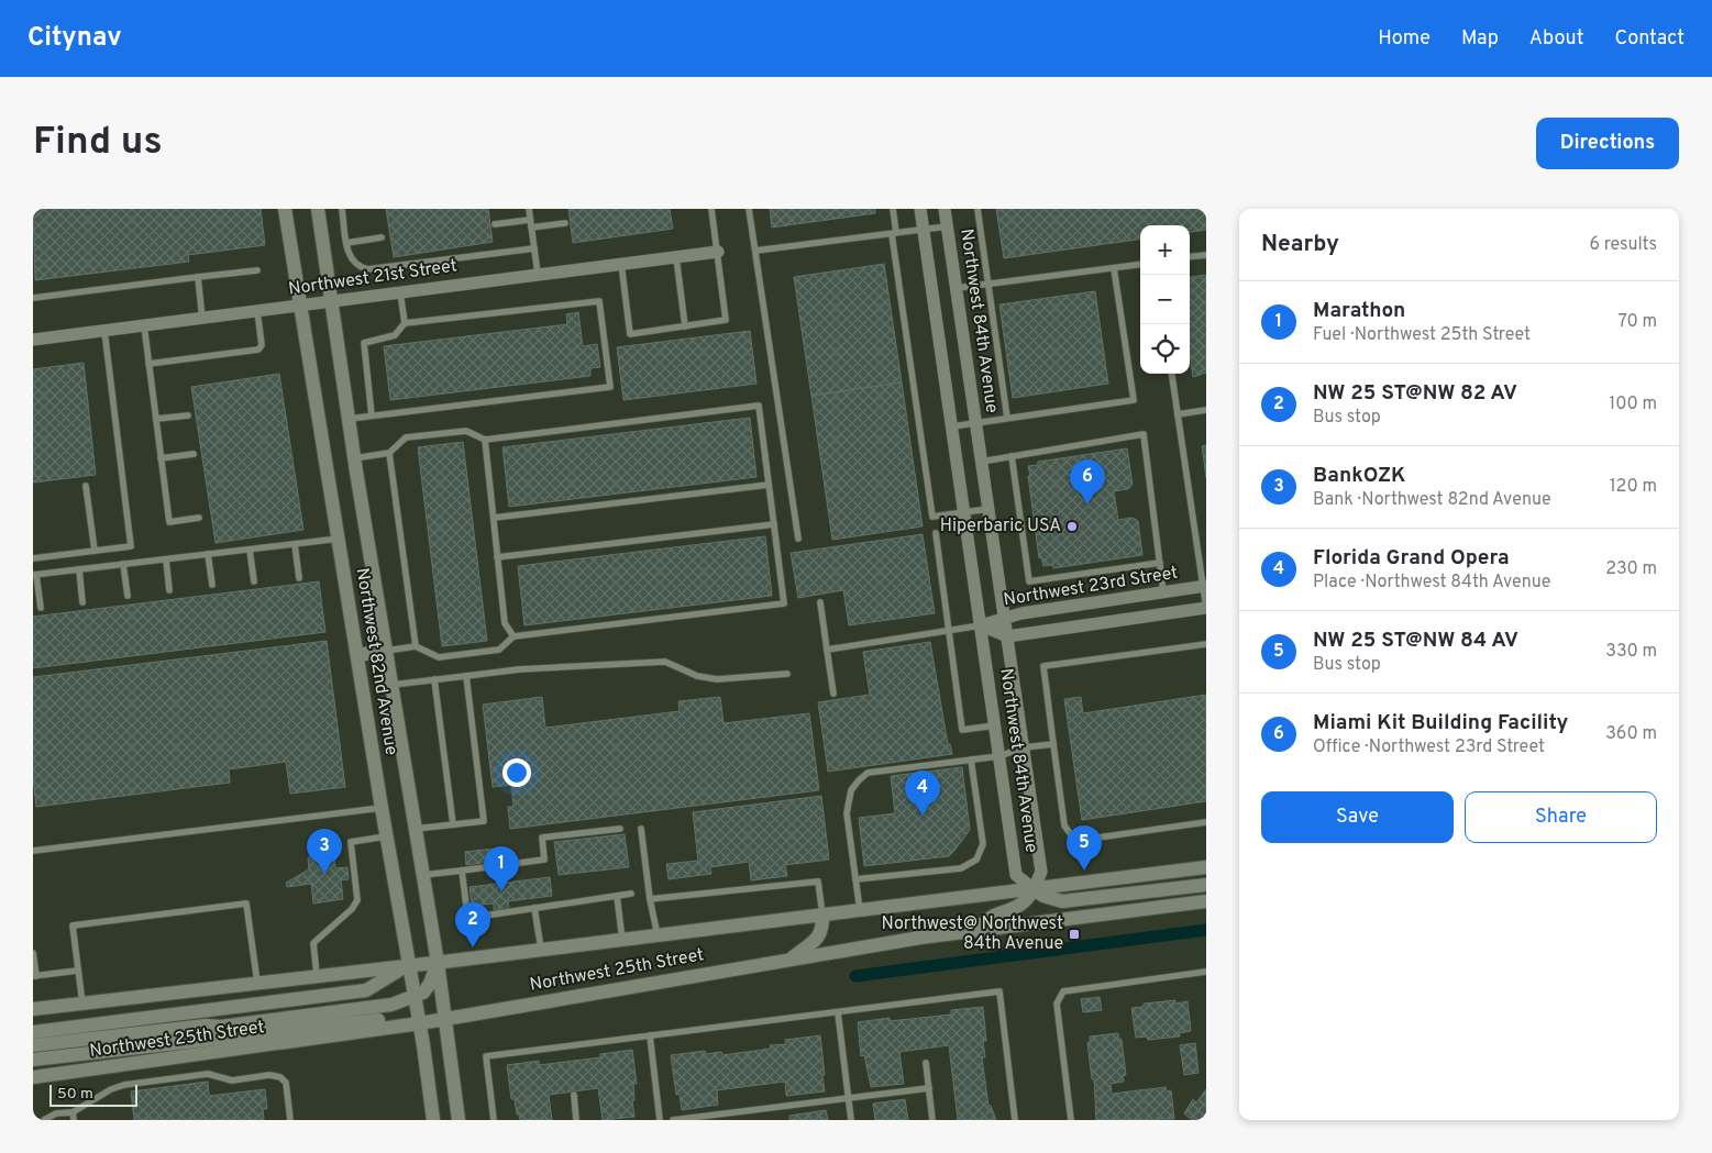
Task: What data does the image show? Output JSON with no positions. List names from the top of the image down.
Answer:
{
  "streets": {
    "main road": ["Northwest 82nd Avenue", "Northwest 25th Street"],
    "street": ["Northwest 21st Street", "Northwest 84th Avenue", "Northwest 23rd Street"]
  },
  "crossings": [
    ["Northwest 21st Street", "Northwest 82nd Avenue"],
    ["Northwest 84th Avenue", "Northwest 23rd Street"],
    ["Northwest 84th Avenue", "Northwest 25th Street"],
    ["Northwest 82nd Avenue", "Northwest 25th Street"]
  ],
  "places": {
    "other": ["Hiperbaric USA"],
    "transit": ["Northwest@ Northwest 84th Avenue"]
  },
  "scale_bar": "50 m",
  "page": {
    "header": "Citynav",
    "nav": [
      "Home",
      "Map",
      "About",
      "Contact"
    ],
    "buttons": [
      "Directions",
      ["Save", "Share"]
    ],
    "title": "Find us",
    "heading": ["Nearby", "6 results"],
    "map_buttons": ["+", "−"],
    "list": [
      {
        "mark": "1",
        "name": "Marathon",
        "note": "Fuel · Northwest 25th Street",
        "value": "70 m"
      },
      {
        "mark": "2",
        "name": "NW 25 ST@NW 82 AV",
        "note": "Bus stop",
        "value": "100 m"
      },
      {
        "mark": "3",
        "name": "BankOZK",
        "note": "Bank · Northwest 82nd Avenue",
        "value": "120 m"
      },
      {
        "mark": "4",
        "name": "Florida Grand Opera",
        "note": "Place · Northwest 84th Avenue",
        "value": "230 m"
      },
      {
        "mark": "5",
        "name": "NW 25 ST@NW 84 AV",
        "note": "Bus stop",
        "value": "330 m"
      },
      {
        "mark": "6",
        "name": "Miami Kit Building Facility",
        "note": "Office · Northwest 23rd Street",
        "value": "360 m"
      }
    ],
    "pins": [
      "6",
      "4",
      "5",
      "3",
      "1",
      "2"
    ],
    "scale": "50 m"
  }
}
